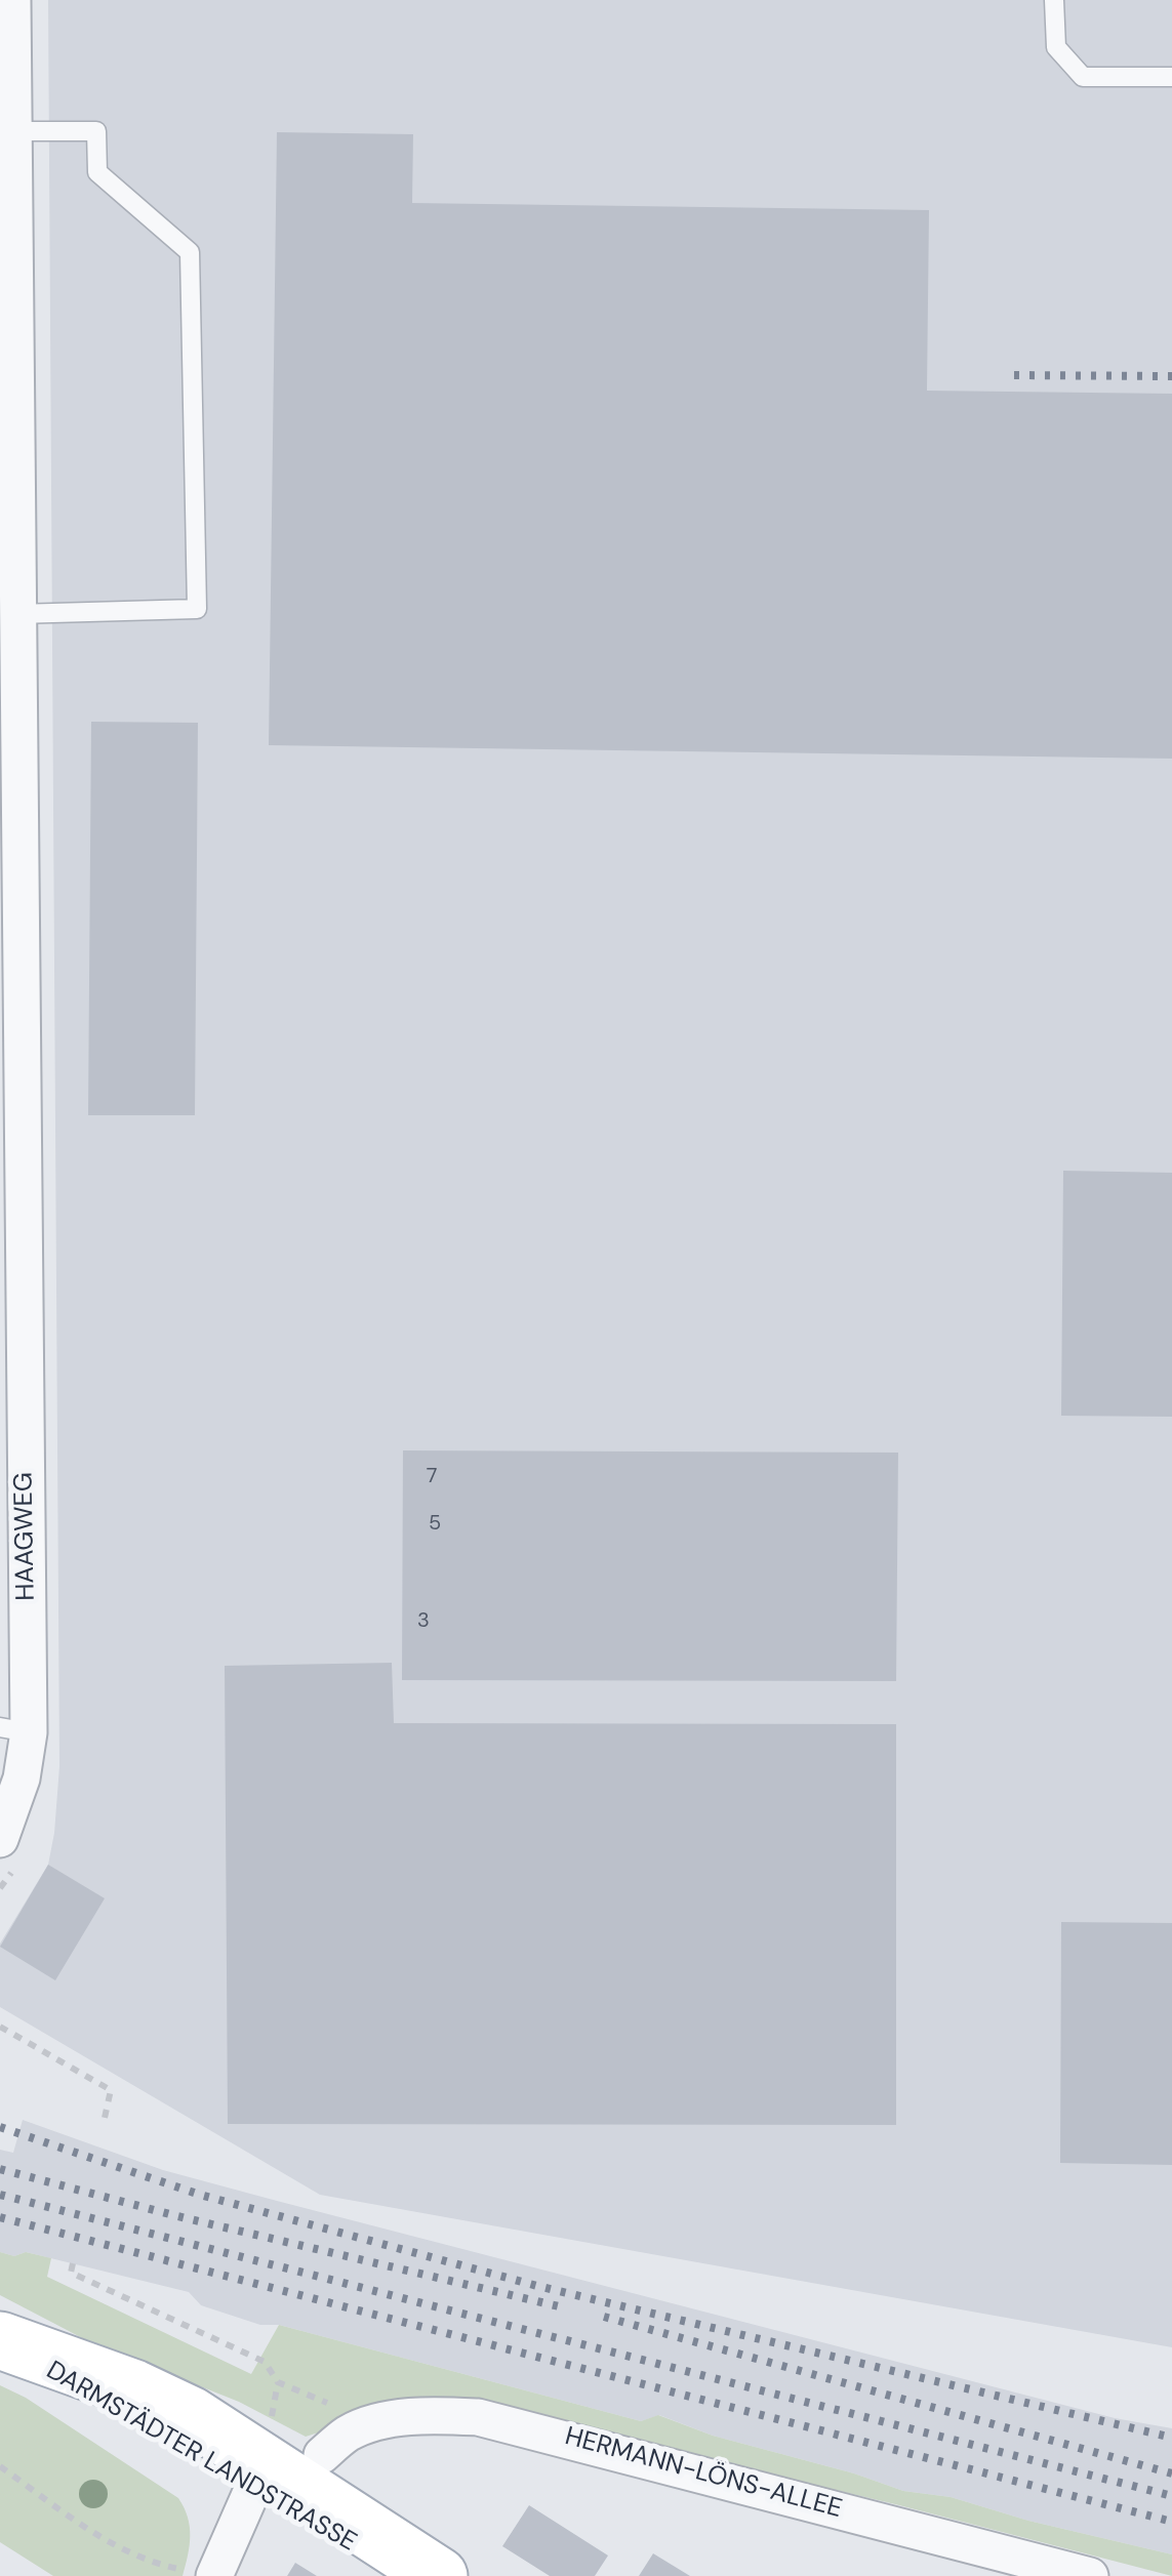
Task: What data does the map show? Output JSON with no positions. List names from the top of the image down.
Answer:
{
  "streets": {
    "main road": ["DARMSTÄDTER LANDSTRASSE"],
    "street": ["HAAGWEG", "HERMANN-LÖNS-ALLEE"]
  },
  "house_numbers": ["7", "5", "3"]
}
